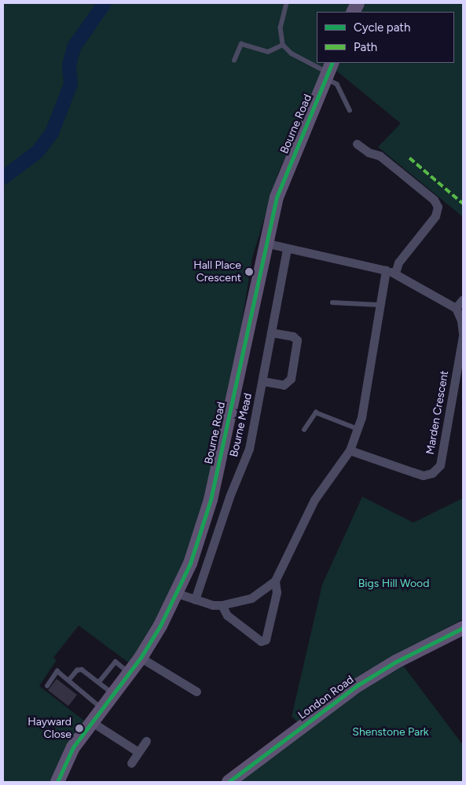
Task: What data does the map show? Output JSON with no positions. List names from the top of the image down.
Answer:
{
  "streets": {
    "main road": ["Bourne Road", "London Road"],
    "street": ["Marden Crescent", "Bourne Mead"]
  },
  "parks": ["Bigs Hill Wood", "Shenstone Park"],
  "places": ["Hall Place Crescent", "Hayward Close"],
  "legend": ["Cycle path", "Path"]
}
